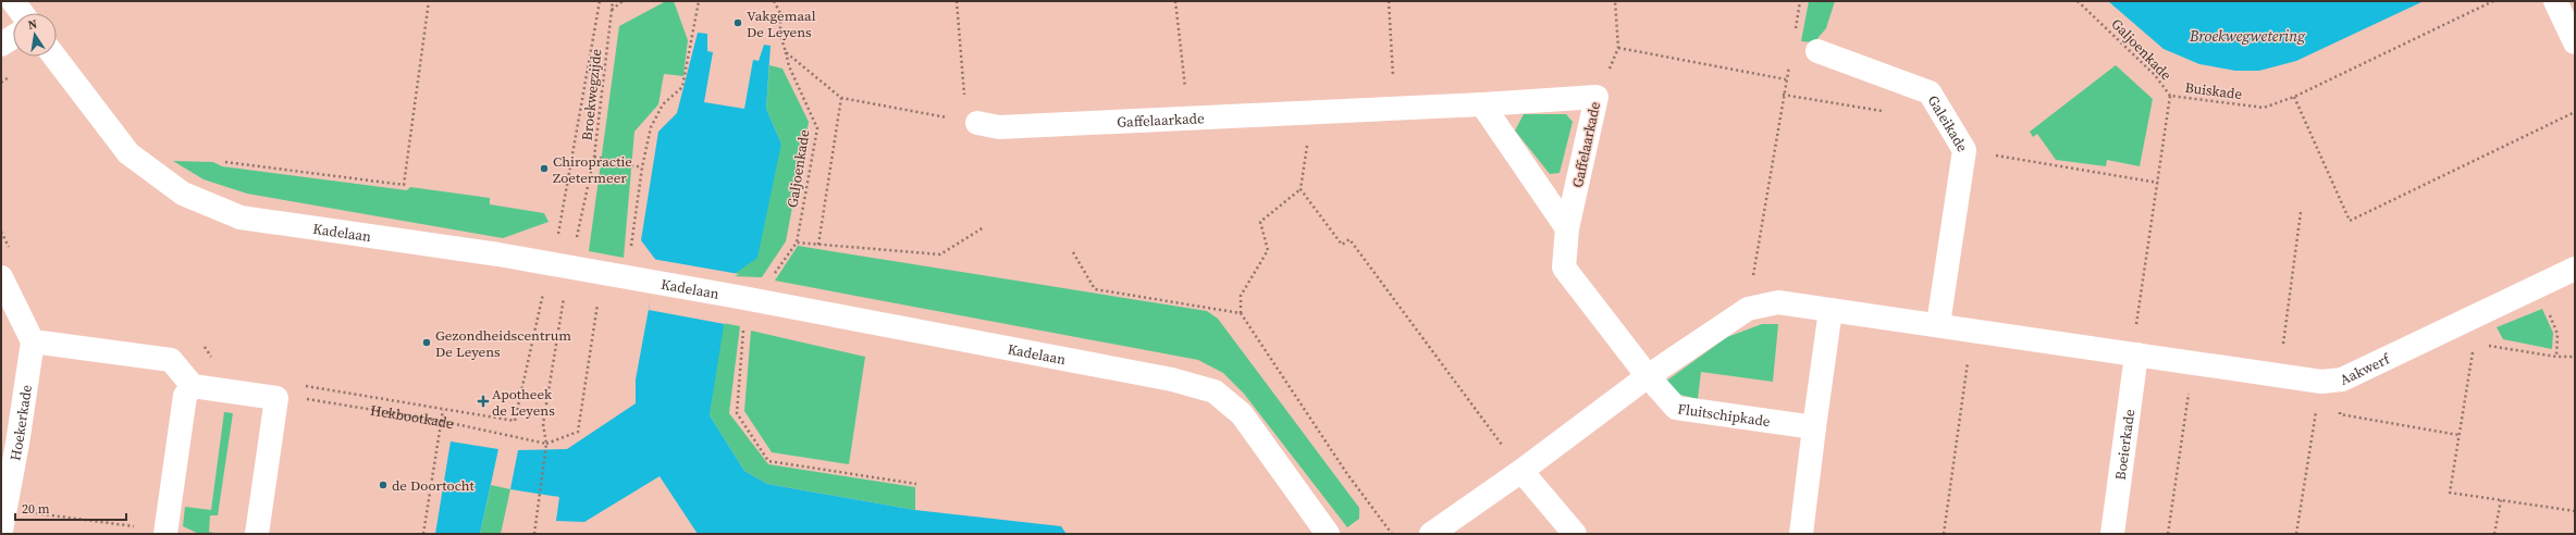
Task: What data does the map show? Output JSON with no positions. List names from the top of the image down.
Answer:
{
  "streets": {
    "street": [
      "Gaffelaarkade",
      "Galeikade",
      "Kadelaan",
      "Aakwerf",
      "Fluitschipkade",
      "Hoekerkade",
      "Boeierkade"
    ],
    "path": [
      "Galjoenkade",
      "Buiskade",
      "Broekwegzijde",
      "Hekbootkade"
    ]
  },
  "crossings": [
    ["Galjoenkade", "Buiskade"],
    ["Buiskade", "Aakwerf"],
    ["Buiskade", "Boeierkade"],
    ["Gaffelaarkade", "Fluitschipkade"],
    ["Galeikade", "Aakwerf"],
    ["Aakwerf", "Boeierkade"]
  ],
  "water": ["Broekwegwetering"],
  "places": {
    "other": [
      "Vakgemaal De Leyens",
      "Chiropractie Zoetermeer",
      "Gezondheidscentrum De Leyens",
      "de Doortocht"
    ],
    "health": ["Apotheek de Leyens"]
  },
  "scale_bar": "20 m",
  "north": "top"
}
